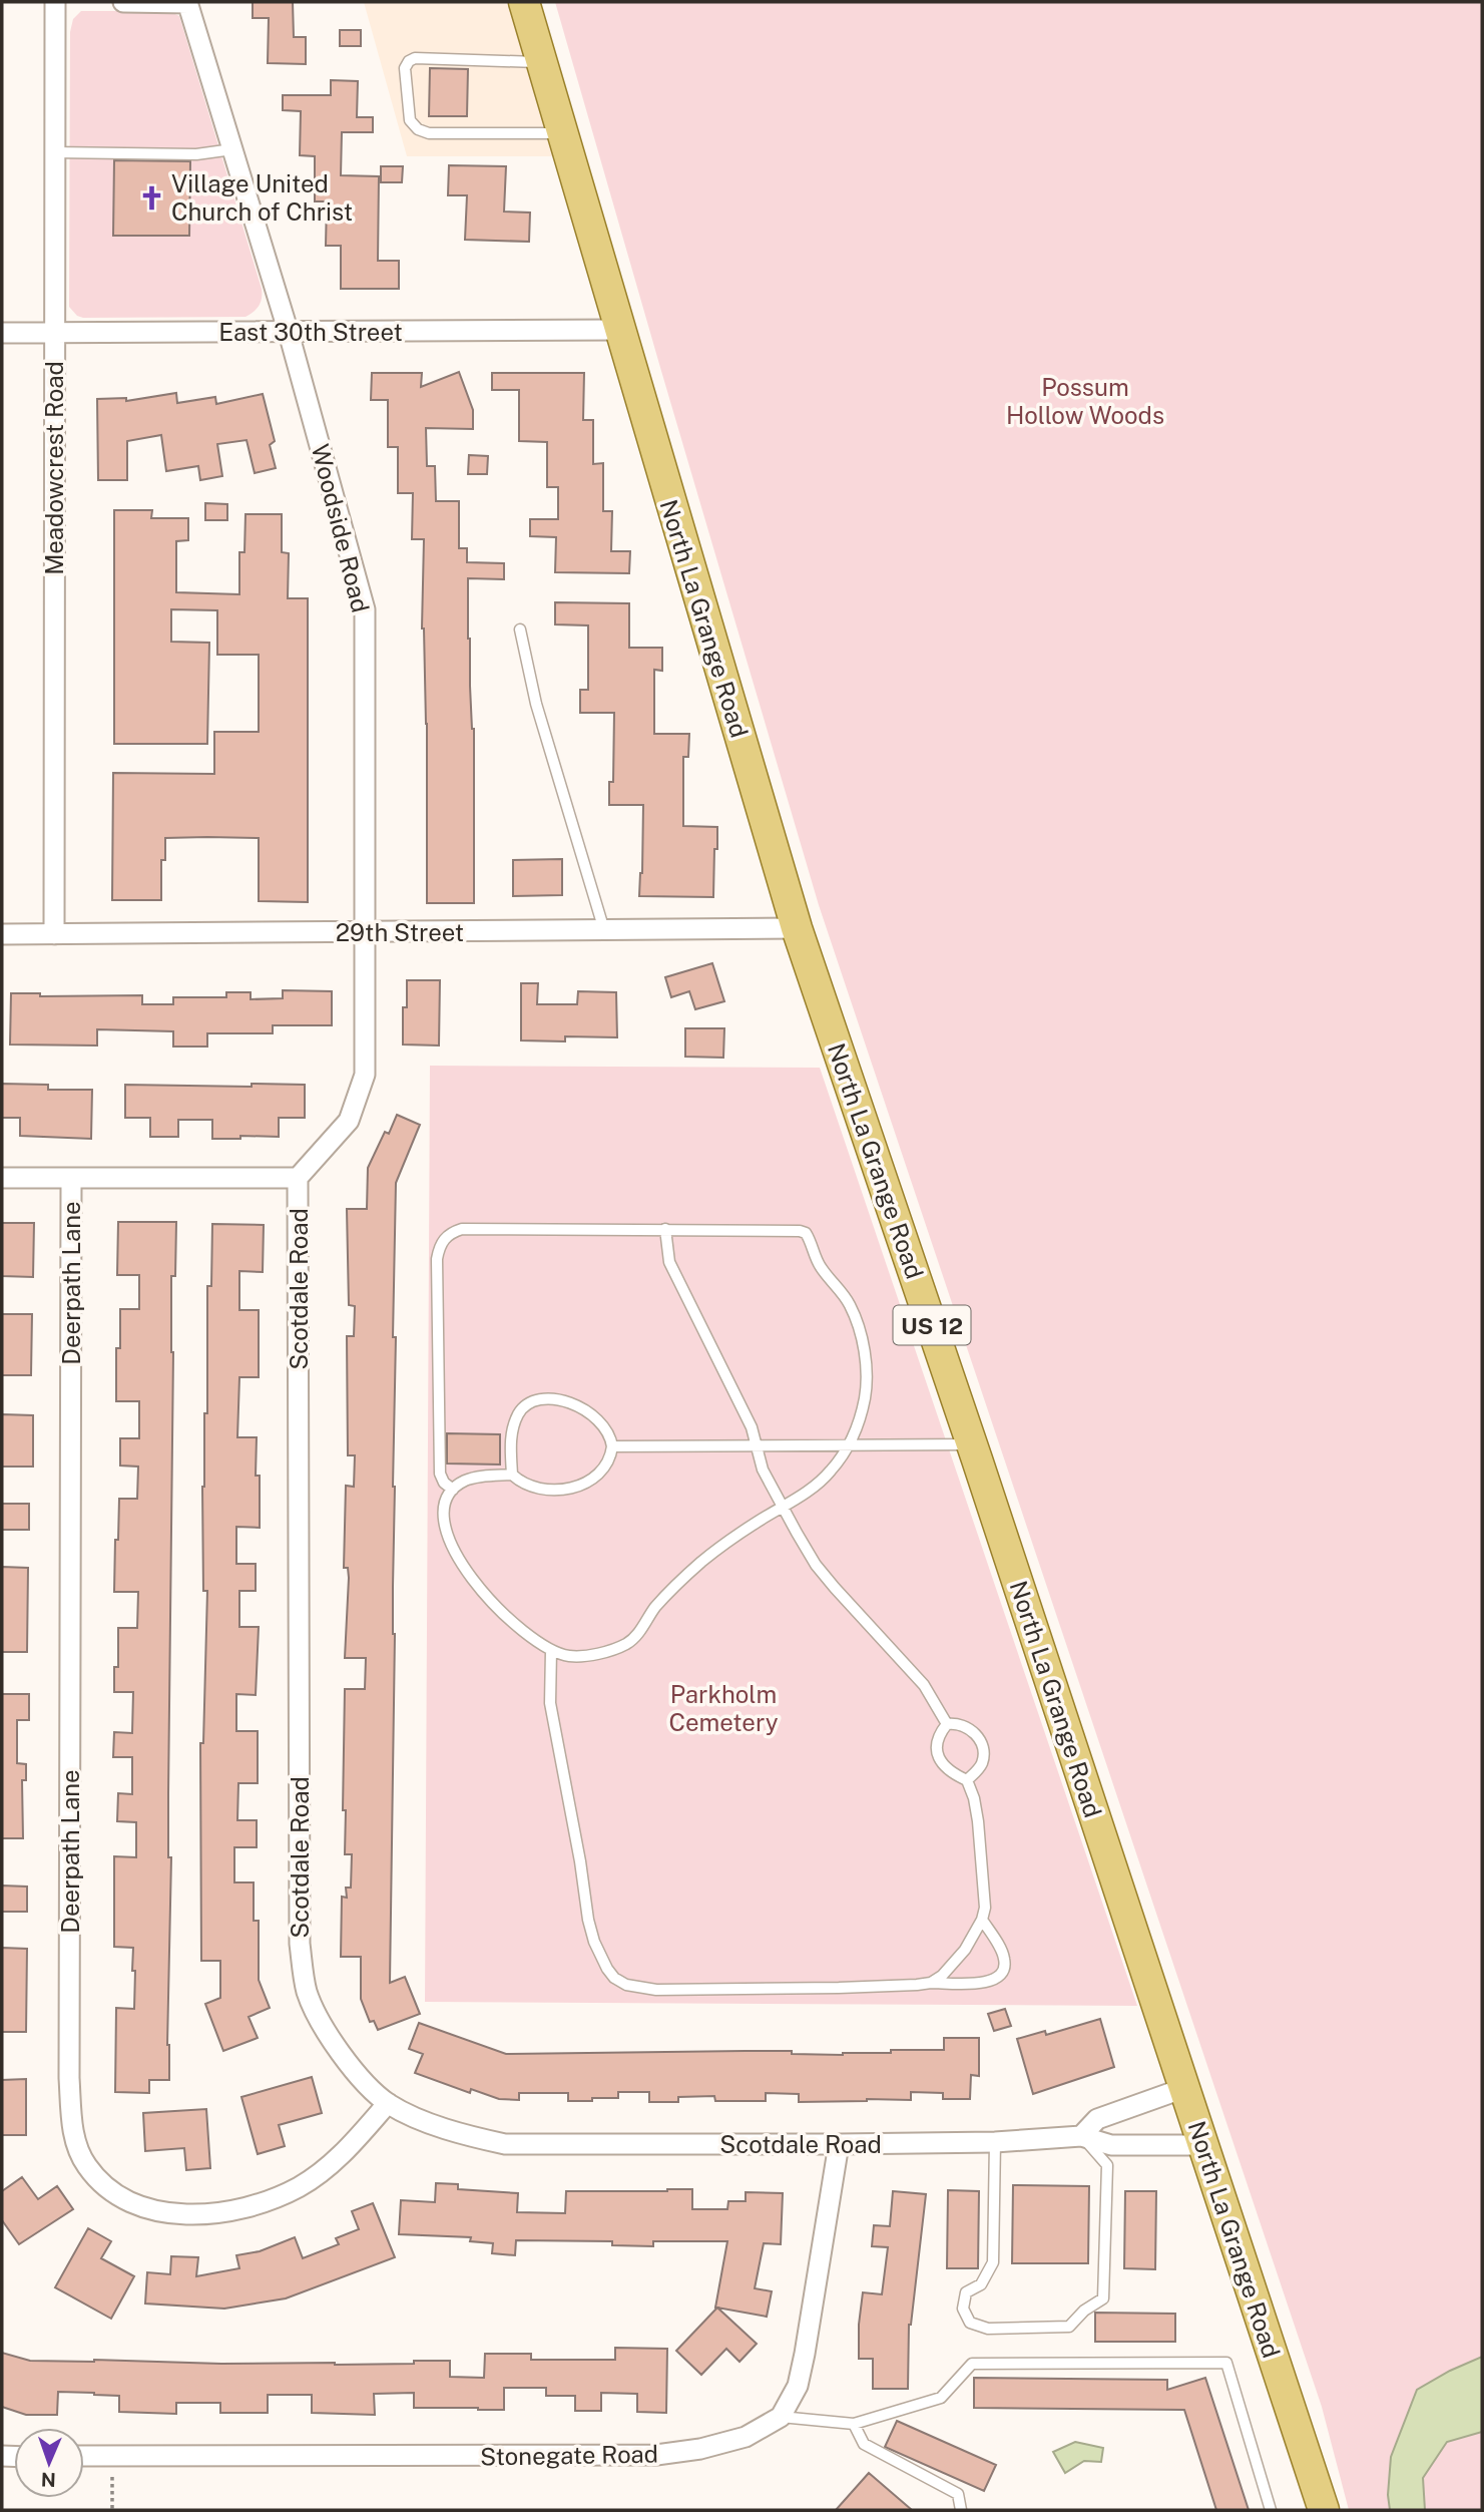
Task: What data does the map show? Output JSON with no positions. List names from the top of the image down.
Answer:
{
  "streets": {
    "main road": ["North La Grange Road", "US 12"],
    "street": [
      "East 30th Street",
      "Meadowcrest Road",
      "Woodside Road",
      "29th Street",
      "Deerpath Lane",
      "Scotdale Road",
      "Stonegate Road"
    ]
  },
  "crossings": [
    ["East 30th Street", "Meadowcrest Road"],
    ["East 30th Street", "Woodside Road"],
    ["East 30th Street", "North La Grange Road"],
    ["Meadowcrest Road", "29th Street"],
    ["Woodside Road", "29th Street"],
    ["Woodside Road", "Scotdale Road"],
    ["North La Grange Road", "29th Street"],
    ["North La Grange Road", "Scotdale Road"],
    ["Deerpath Lane", "Scotdale Road"]
  ],
  "parks": ["Possum Hollow Woods", "Parkholm Cemetery"],
  "places": {
    "church": ["Village United Church of Christ"]
  },
  "north": "bottom"
}
